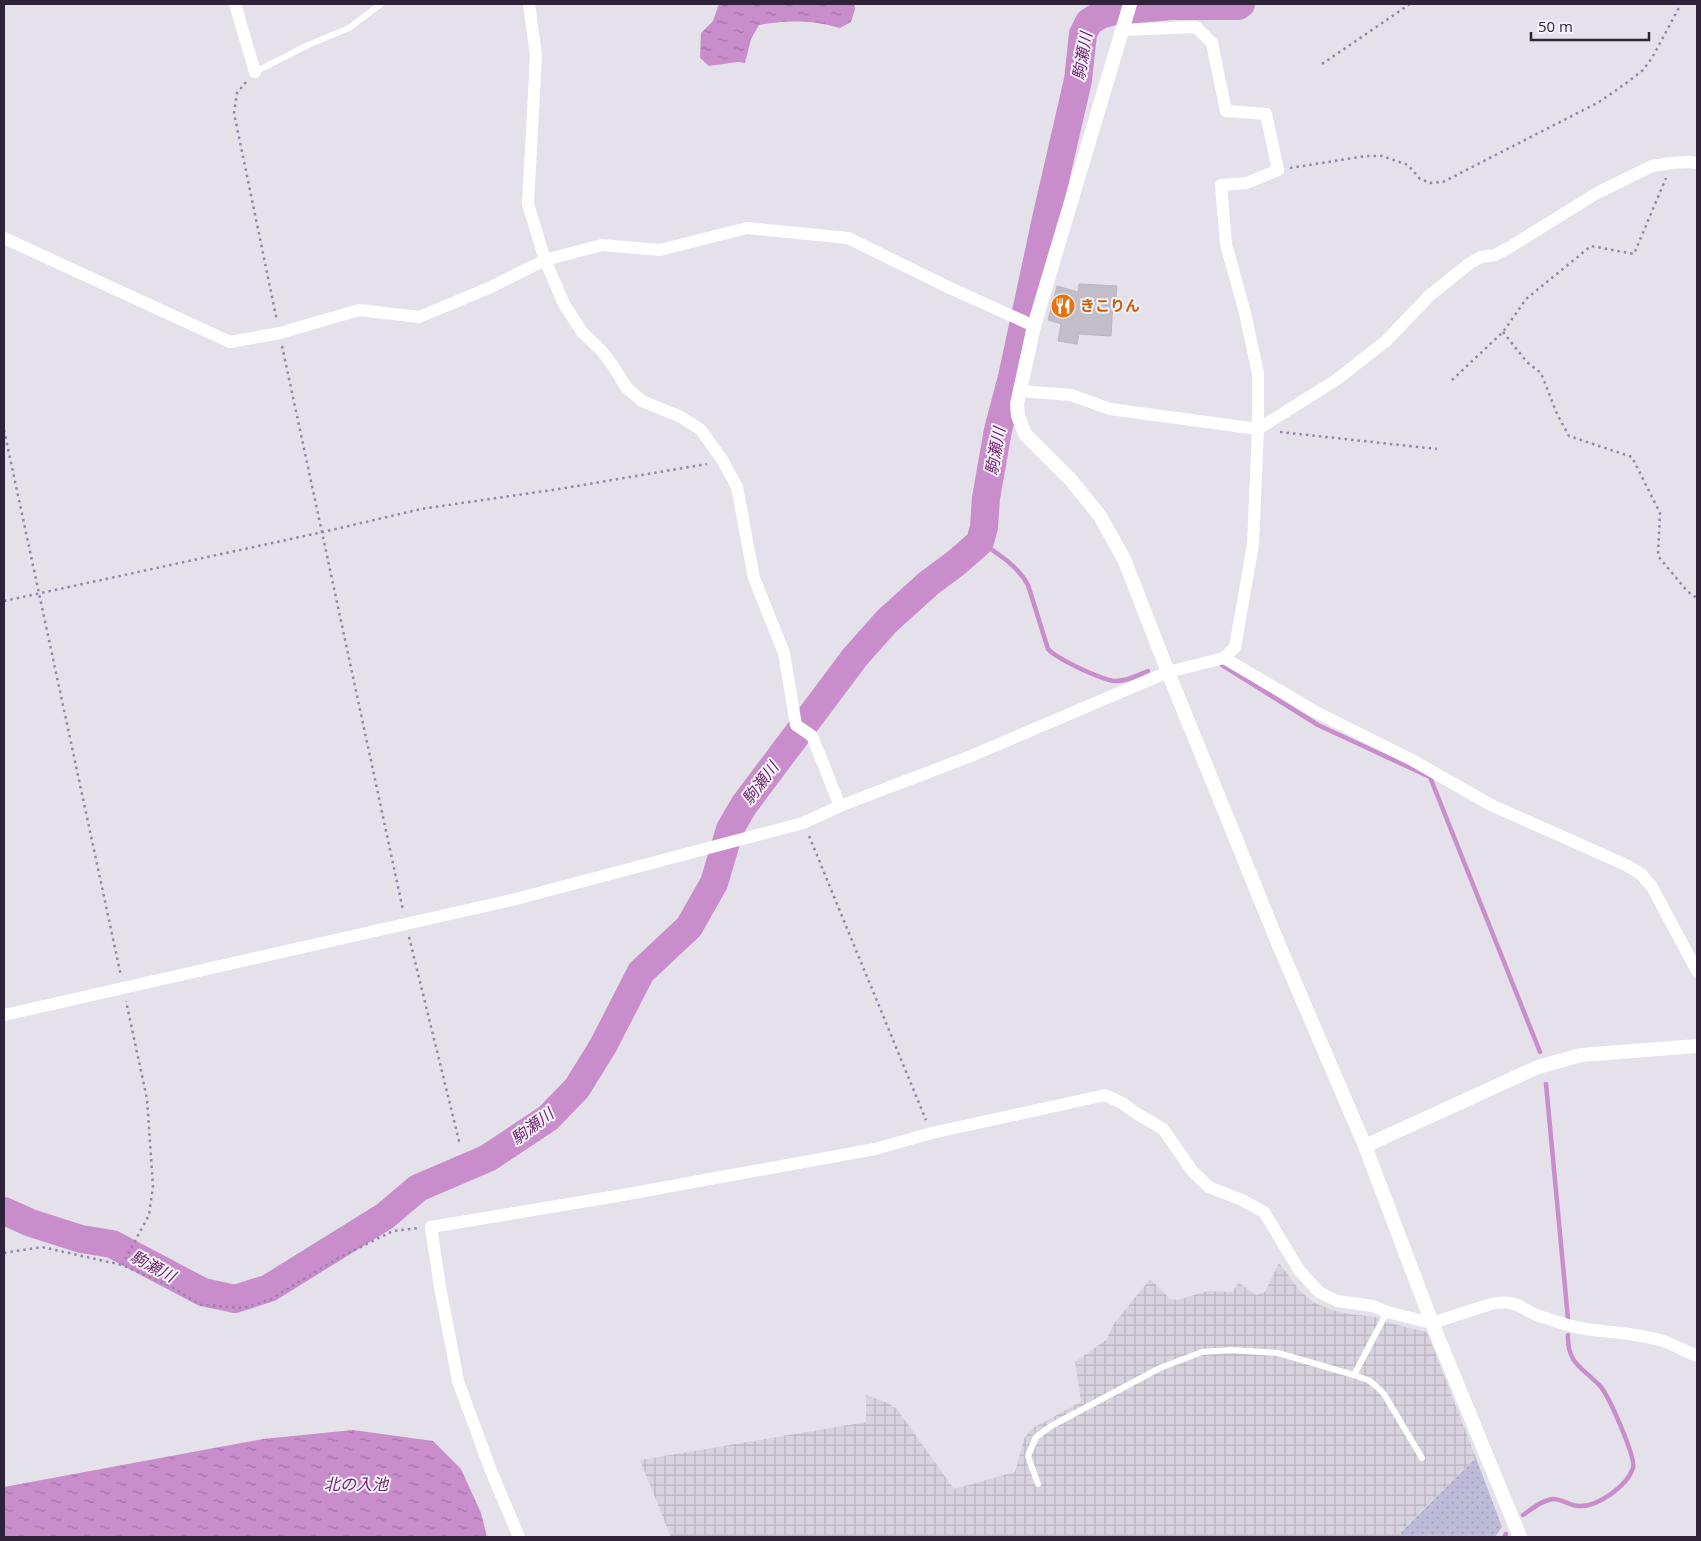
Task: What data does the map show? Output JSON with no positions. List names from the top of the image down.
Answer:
{
  "water": ["駒瀬川", "北の入池"],
  "places": {
    "restaurant": ["きこりん"]
  },
  "scale_bar": "50 m"
}
